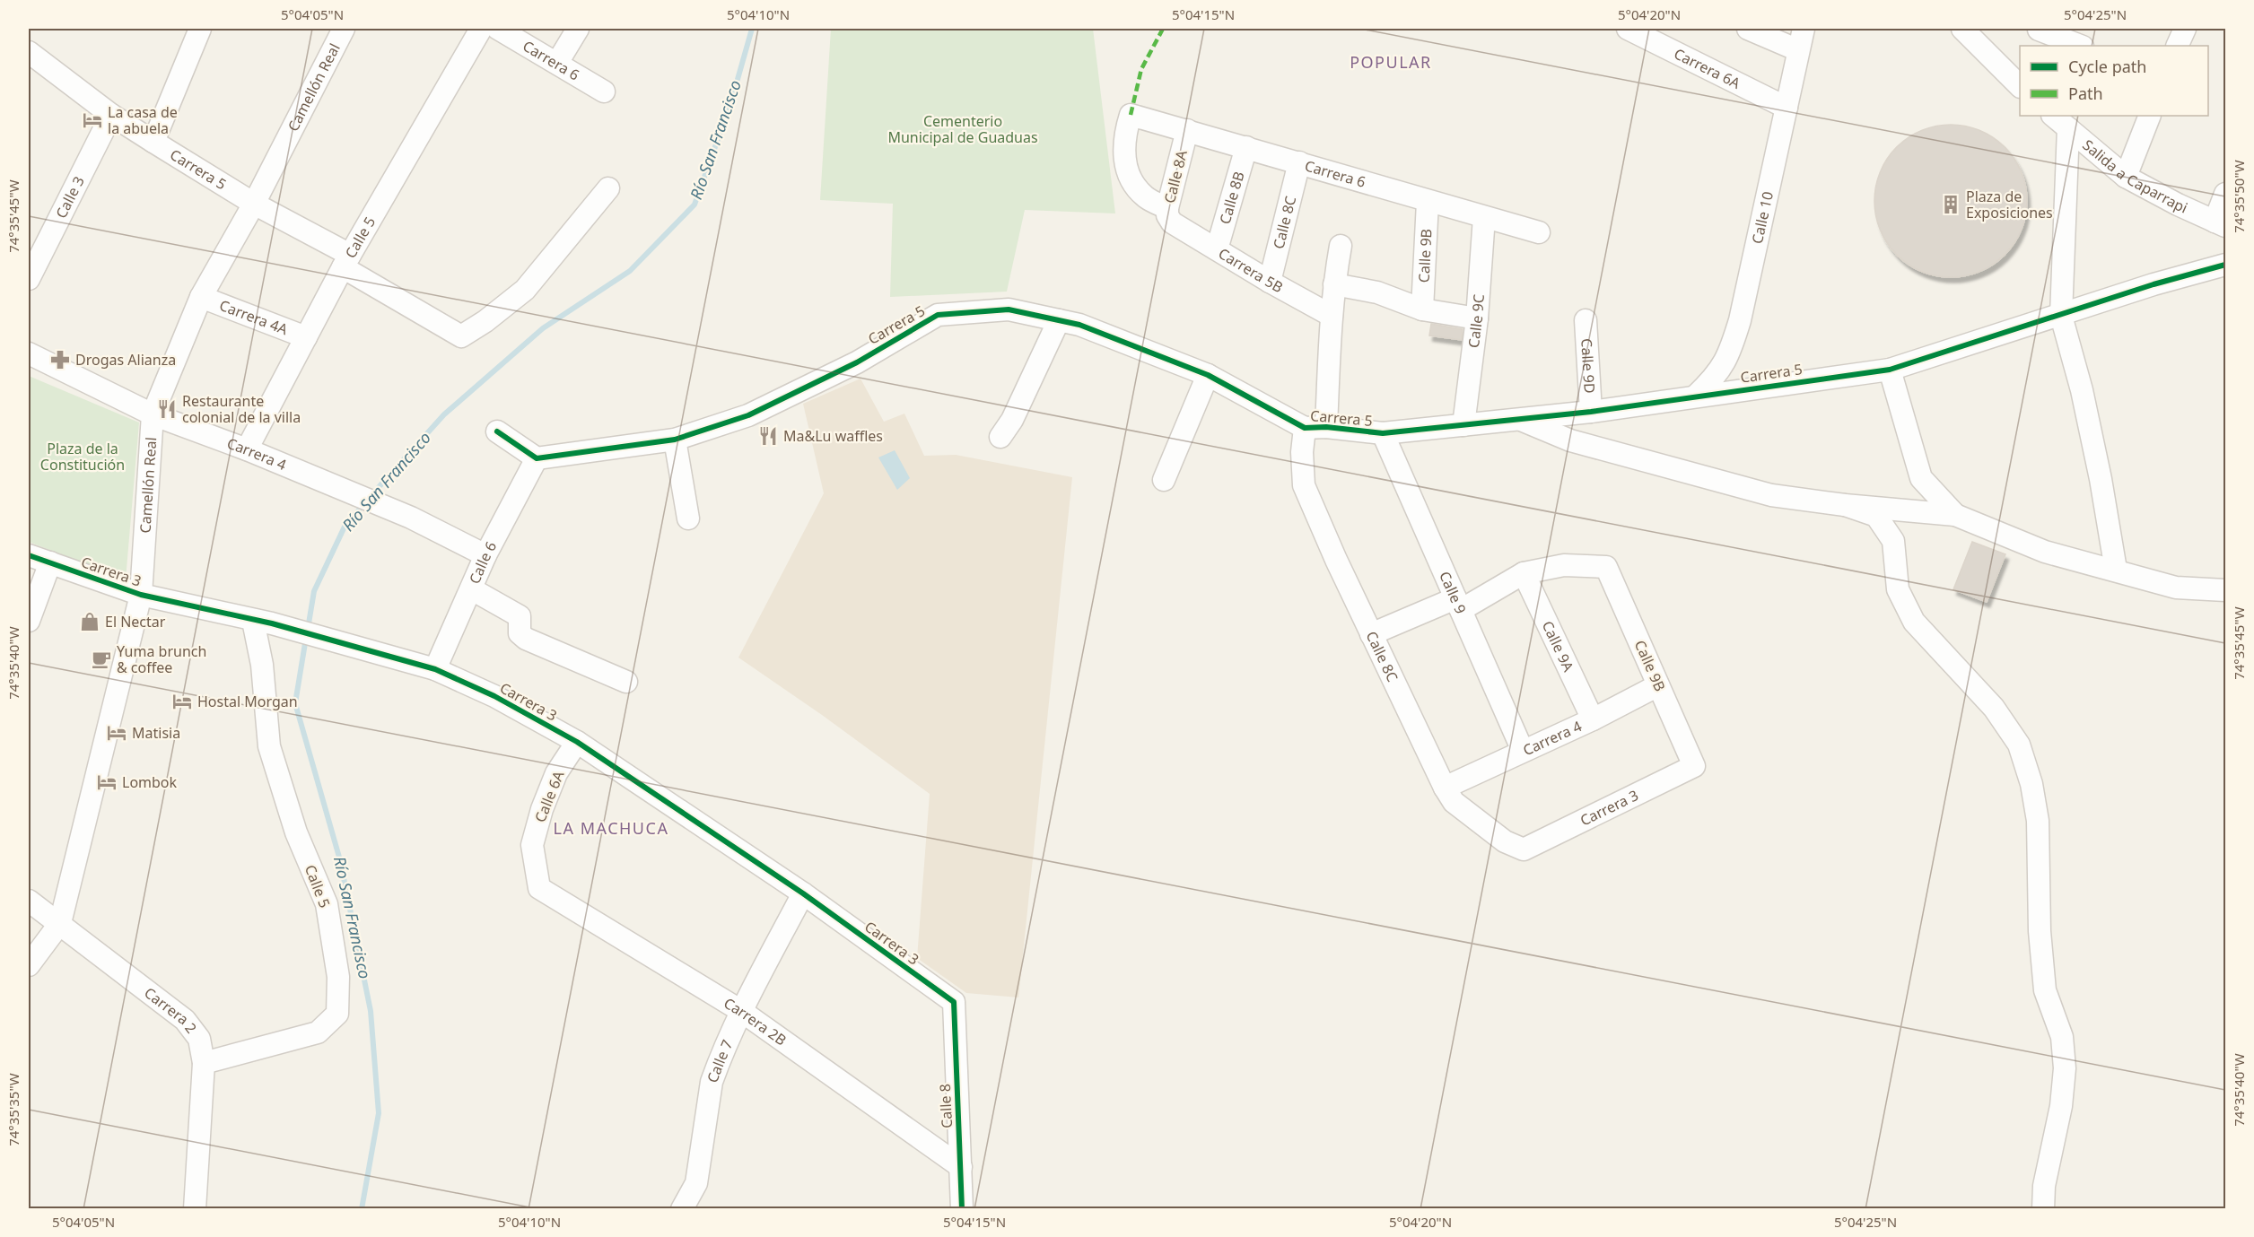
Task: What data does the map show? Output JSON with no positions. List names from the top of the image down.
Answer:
{
  "streets": {
    "street": [
      "Carrera 6",
      "Carrera 6A",
      "Camellón Real",
      "Carrera 5",
      "Salida a Caparrapi",
      "Calle 8A",
      "Calle 3",
      "Calle 8B",
      "Calle 10",
      "Calle 8C",
      "Calle 5",
      "Calle 9B",
      "Carrera 5B",
      "Carrera 4A",
      "Calle 9C",
      "Calle 9D",
      "Carrera 4",
      "Calle 6",
      "Carrera 3",
      "Calle 9",
      "Calle 9A",
      "Calle 6A",
      "Carrera 2",
      "Carrera 2B",
      "Calle 7",
      "Calle 8"
    ]
  },
  "crossings": [
    ["Carrera 6", "Calle 8A"],
    ["Carrera 6", "Calle 8B"],
    ["Carrera 6", "Calle 8C"],
    ["Carrera 6", "Calle 9B"],
    ["Carrera 6", "Carrera 5B"],
    ["Carrera 6", "Calle 9C"],
    ["Carrera 6A", "Calle 10"],
    ["Camellón Real", "Carrera 5"],
    ["Camellón Real", "Carrera 4A"],
    ["Camellón Real", "Carrera 4"],
    ["Camellón Real", "Carrera 3"],
    ["Camellón Real", "Carrera 2"],
    ["Carrera 5", "Calle 3"],
    ["Carrera 5", "Calle 10"],
    ["Carrera 5", "Calle 8C"],
    ["Carrera 5", "Calle 5"],
    ["Carrera 5", "Calle 9C"],
    ["Carrera 5", "Calle 9D"],
    ["Carrera 5", "Calle 6"],
    ["Carrera 5", "Calle 9"],
    ["Calle 8A", "Carrera 5B"],
    ["Calle 8B", "Carrera 5B"],
    ["Calle 8C", "Carrera 5B"],
    ["Calle 8C", "Carrera 4"],
    ["Calle 8C", "Carrera 3"],
    ["Calle 5", "Carrera 4A"],
    ["Calle 5", "Carrera 4"],
    ["Calle 5", "Carrera 3"],
    ["Calle 5", "Carrera 2"],
    ["Calle 9B", "Carrera 4"],
    ["Calle 9B", "Carrera 3"],
    ["Calle 9B", "Calle 9A"],
    ["Carrera 4", "Calle 6"],
    ["Carrera 4", "Calle 9"],
    ["Carrera 4", "Calle 9A"],
    ["Calle 6", "Carrera 3"],
    ["Carrera 3", "Calle 6A"],
    ["Carrera 3", "Calle 7"],
    ["Carrera 3", "Calle 8"],
    ["Calle 6A", "Carrera 2B"],
    ["Carrera 2B", "Calle 7"],
    ["Carrera 2B", "Calle 8"]
  ],
  "districts": ["POPULAR", "LA MACHUCA"],
  "water": ["Río San Francisco"],
  "parks": ["Cementerio Municipal de Guaduas", "Plaza de la Constitución"],
  "places": {
    "hotel": [
      "La casa de la abuela",
      "Hostal Morgan",
      "Matisia",
      "Lombok"
    ],
    "building": ["Plaza de Exposiciones"],
    "pharmacy": ["Drogas Alianza"],
    "restaurant": ["Restaurante colonial de la villa", "Ma&Lu waffles"],
    "shop": ["El Nectar"],
    "cafe": ["Yuma brunch & coffee"]
  },
  "legend": ["Cycle path", "Path"],
  "coordinates": [
    "5°04'05\"N",
    "5°04'10\"N",
    "5°04'15\"N",
    "5°04'20\"N",
    "5°04'25\"N",
    "74°35'50\"W",
    "74°35'45\"W",
    "74°35'40\"W",
    "74°35'35\"W"
  ]
}
